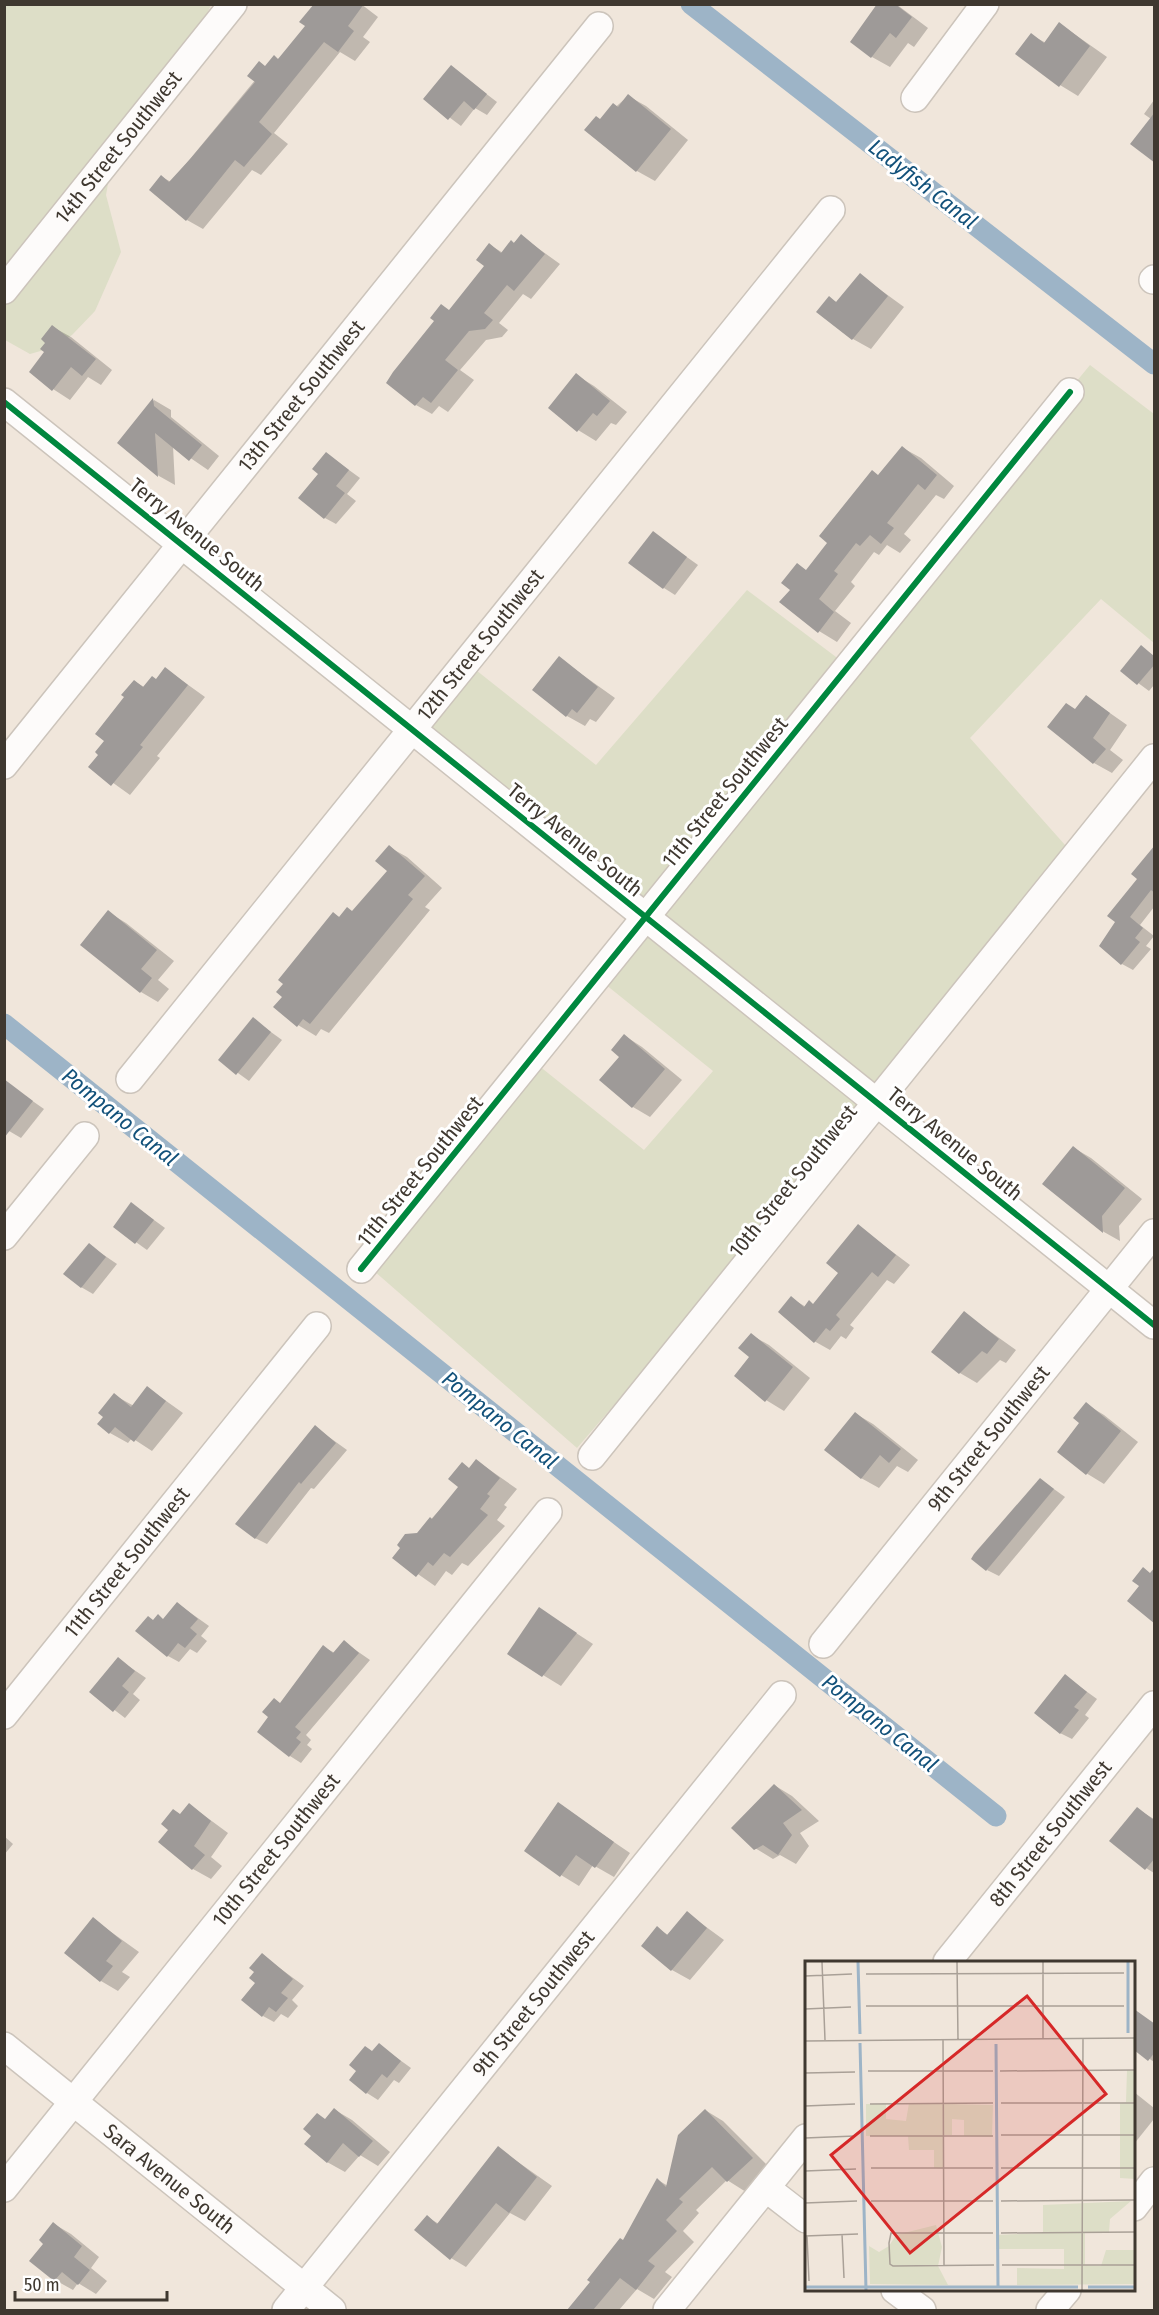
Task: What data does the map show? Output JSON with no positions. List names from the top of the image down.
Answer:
{
  "streets": {
    "street": [
      "14th Street Southwest",
      "13th Street Southwest",
      "Terry Avenue South",
      "12th Street Southwest",
      "11th Street Southwest",
      "10th Street Southwest",
      "9th Street Southwest",
      "8th Street Southwest",
      "Sara Avenue South"
    ]
  },
  "crossings": [
    ["13th Street Southwest", "Terry Avenue South"],
    ["Terry Avenue South", "12th Street Southwest"],
    ["Terry Avenue South", "11th Street Southwest"],
    ["Terry Avenue South", "10th Street Southwest"],
    ["Terry Avenue South", "9th Street Southwest"],
    ["10th Street Southwest", "Sara Avenue South"],
    ["9th Street Southwest", "Sara Avenue South"]
  ],
  "water": ["Ladyfish Canal", "Pompano Canal"],
  "scale_bar": "50 m"
}
